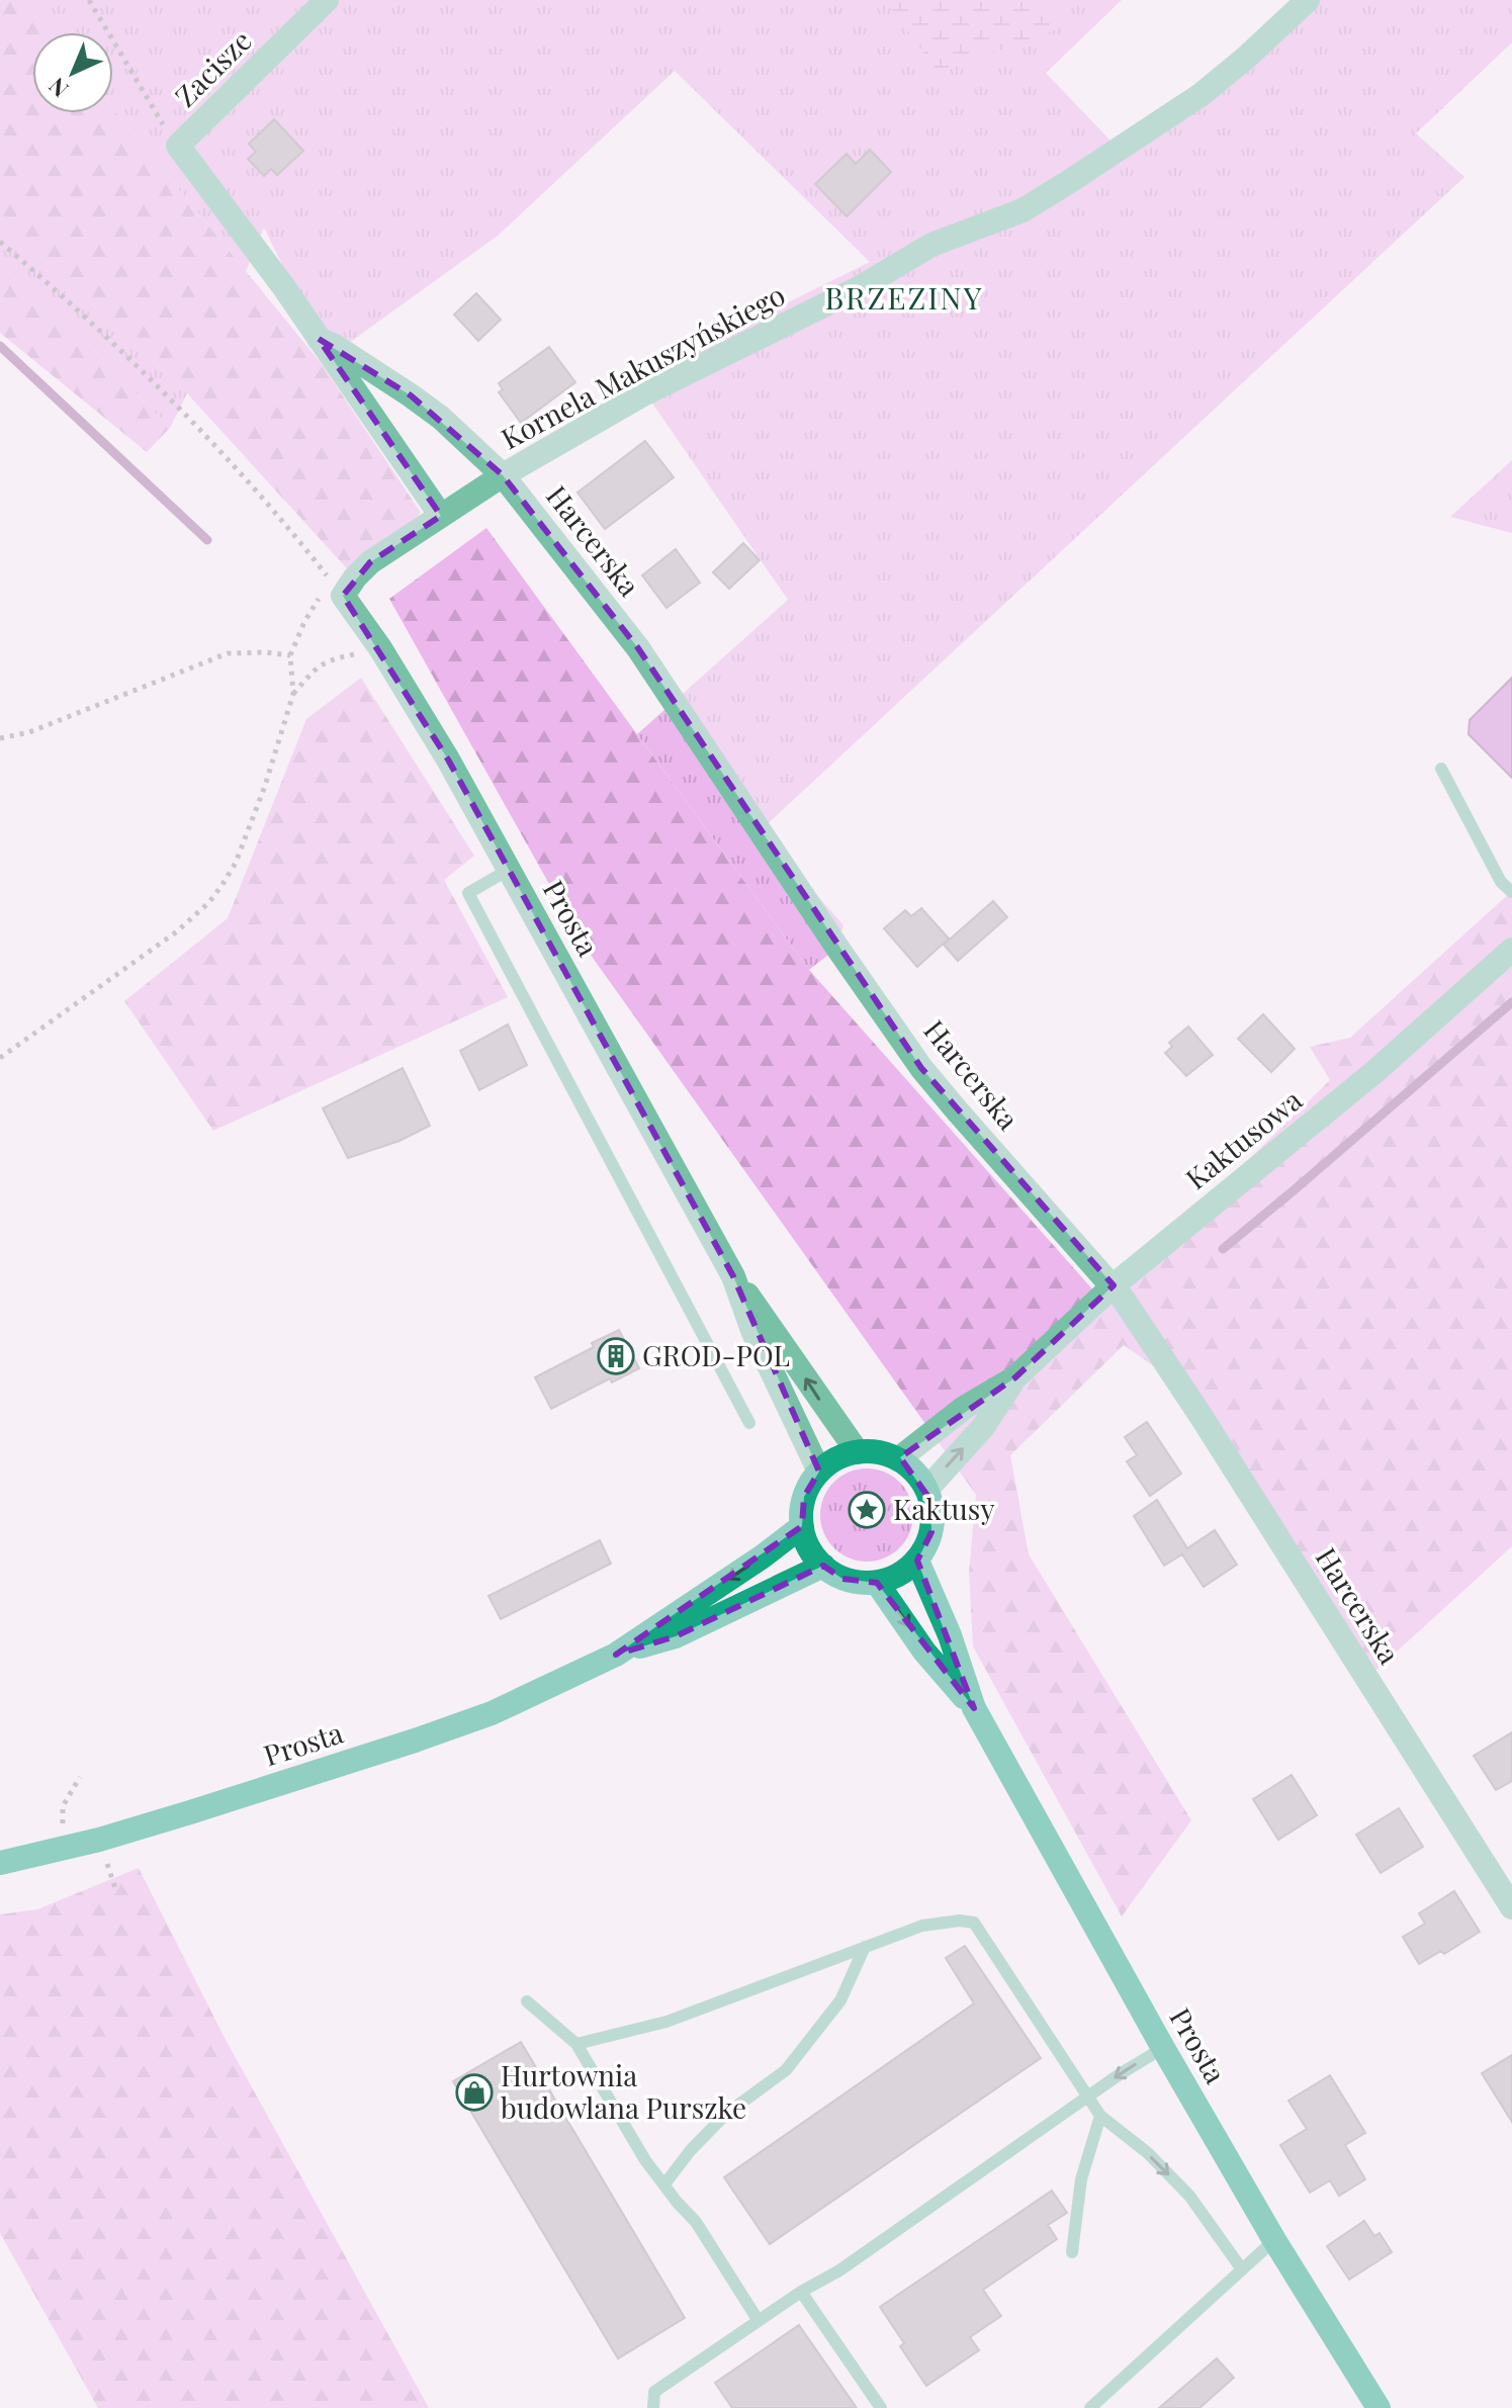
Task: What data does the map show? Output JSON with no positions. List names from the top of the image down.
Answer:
{
  "streets": {
    "main road": ["Prosta"],
    "street": [
      "Zacisze",
      "Kornela Makuszyńskiego",
      "Harcerska",
      "Kaktusowa"
    ]
  },
  "crossings": [
    ["Zacisze", "Harcerska"],
    ["Kornela Makuszyńskiego", "Harcerska"],
    ["Kornela Makuszyńskiego", "Prosta"],
    ["Harcerska", "Kaktusowa"],
    ["Prosta", "Kaktusowa"]
  ],
  "districts": ["BRZEZINY"],
  "places": {
    "building": ["GROD-POL"],
    "place": ["Kaktusy"],
    "shop": ["Hurtownia budowlana Purszke"]
  },
  "north": "bottom left"
}
